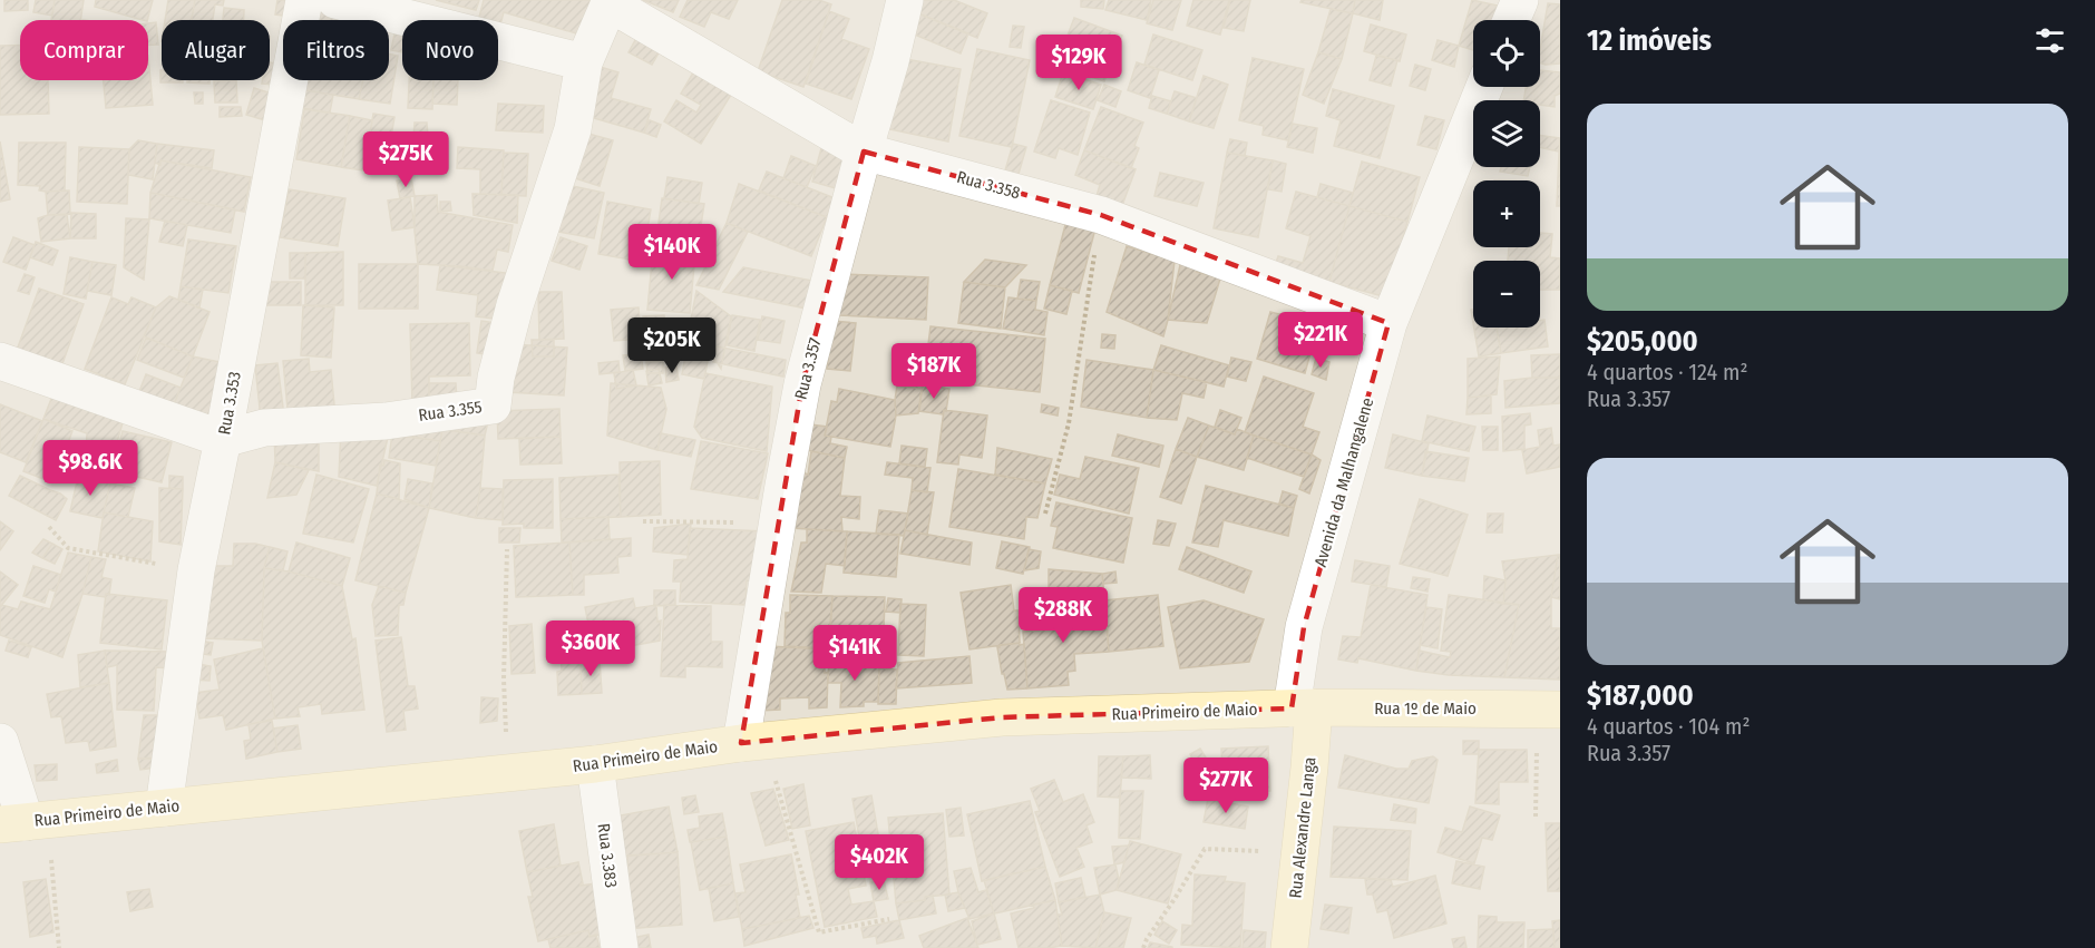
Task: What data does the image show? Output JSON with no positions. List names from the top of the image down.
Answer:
{
  "streets": {
    "street": [
      "Rua 3.358",
      "Rua 3.357",
      "Rua 3.353",
      "Rua 3.355",
      "Avenida da Malhangalene",
      "Rua 1º de Maio",
      "Rua Primeiro de Maio",
      "Rua Alexandre Langa",
      "Rua 3.383"
    ]
  },
  "crossings": [
    ["Rua 3.358", "Rua 3.357"],
    ["Rua 3.358", "Rua 3.355"],
    ["Rua 3.358", "Avenida da Malhangalene"],
    ["Rua 3.357", "Rua Primeiro de Maio"],
    ["Rua 3.353", "Rua 3.355"],
    ["Rua 3.353", "Rua Primeiro de Maio"],
    ["Avenida da Malhangalene", "Rua 1º de Maio"],
    ["Avenida da Malhangalene", "Rua Primeiro de Maio"],
    ["Avenida da Malhangalene", "Rua Alexandre Langa"],
    ["Rua 1º de Maio", "Rua Primeiro de Maio"],
    ["Rua 1º de Maio", "Rua Alexandre Langa"],
    ["Rua Primeiro de Maio", "Rua Alexandre Langa"],
    ["Rua Primeiro de Maio", "Rua 3.383"]
  ],
  "page": {
    "heading": "12 imóveis",
    "map_buttons": ["+", "−"],
    "chip": [
      "Comprar",
      "Alugar",
      "Filtros",
      "Novo"
    ],
    "price": [
      "$129K",
      "$275K",
      "$140K",
      "$221K",
      "$205K",
      "$187K",
      "$98.6K",
      "$288K",
      "$360K",
      "$141K",
      "$277K",
      "$402K"
    ],
    "list": [
      {
        "name": "$205,000",
        "note": "4 quartos · 124 m² · Rua 3.357"
      },
      {
        "name": "$187,000",
        "note": "4 quartos · 104 m² · Rua 3.357"
      }
    ]
  }
}
